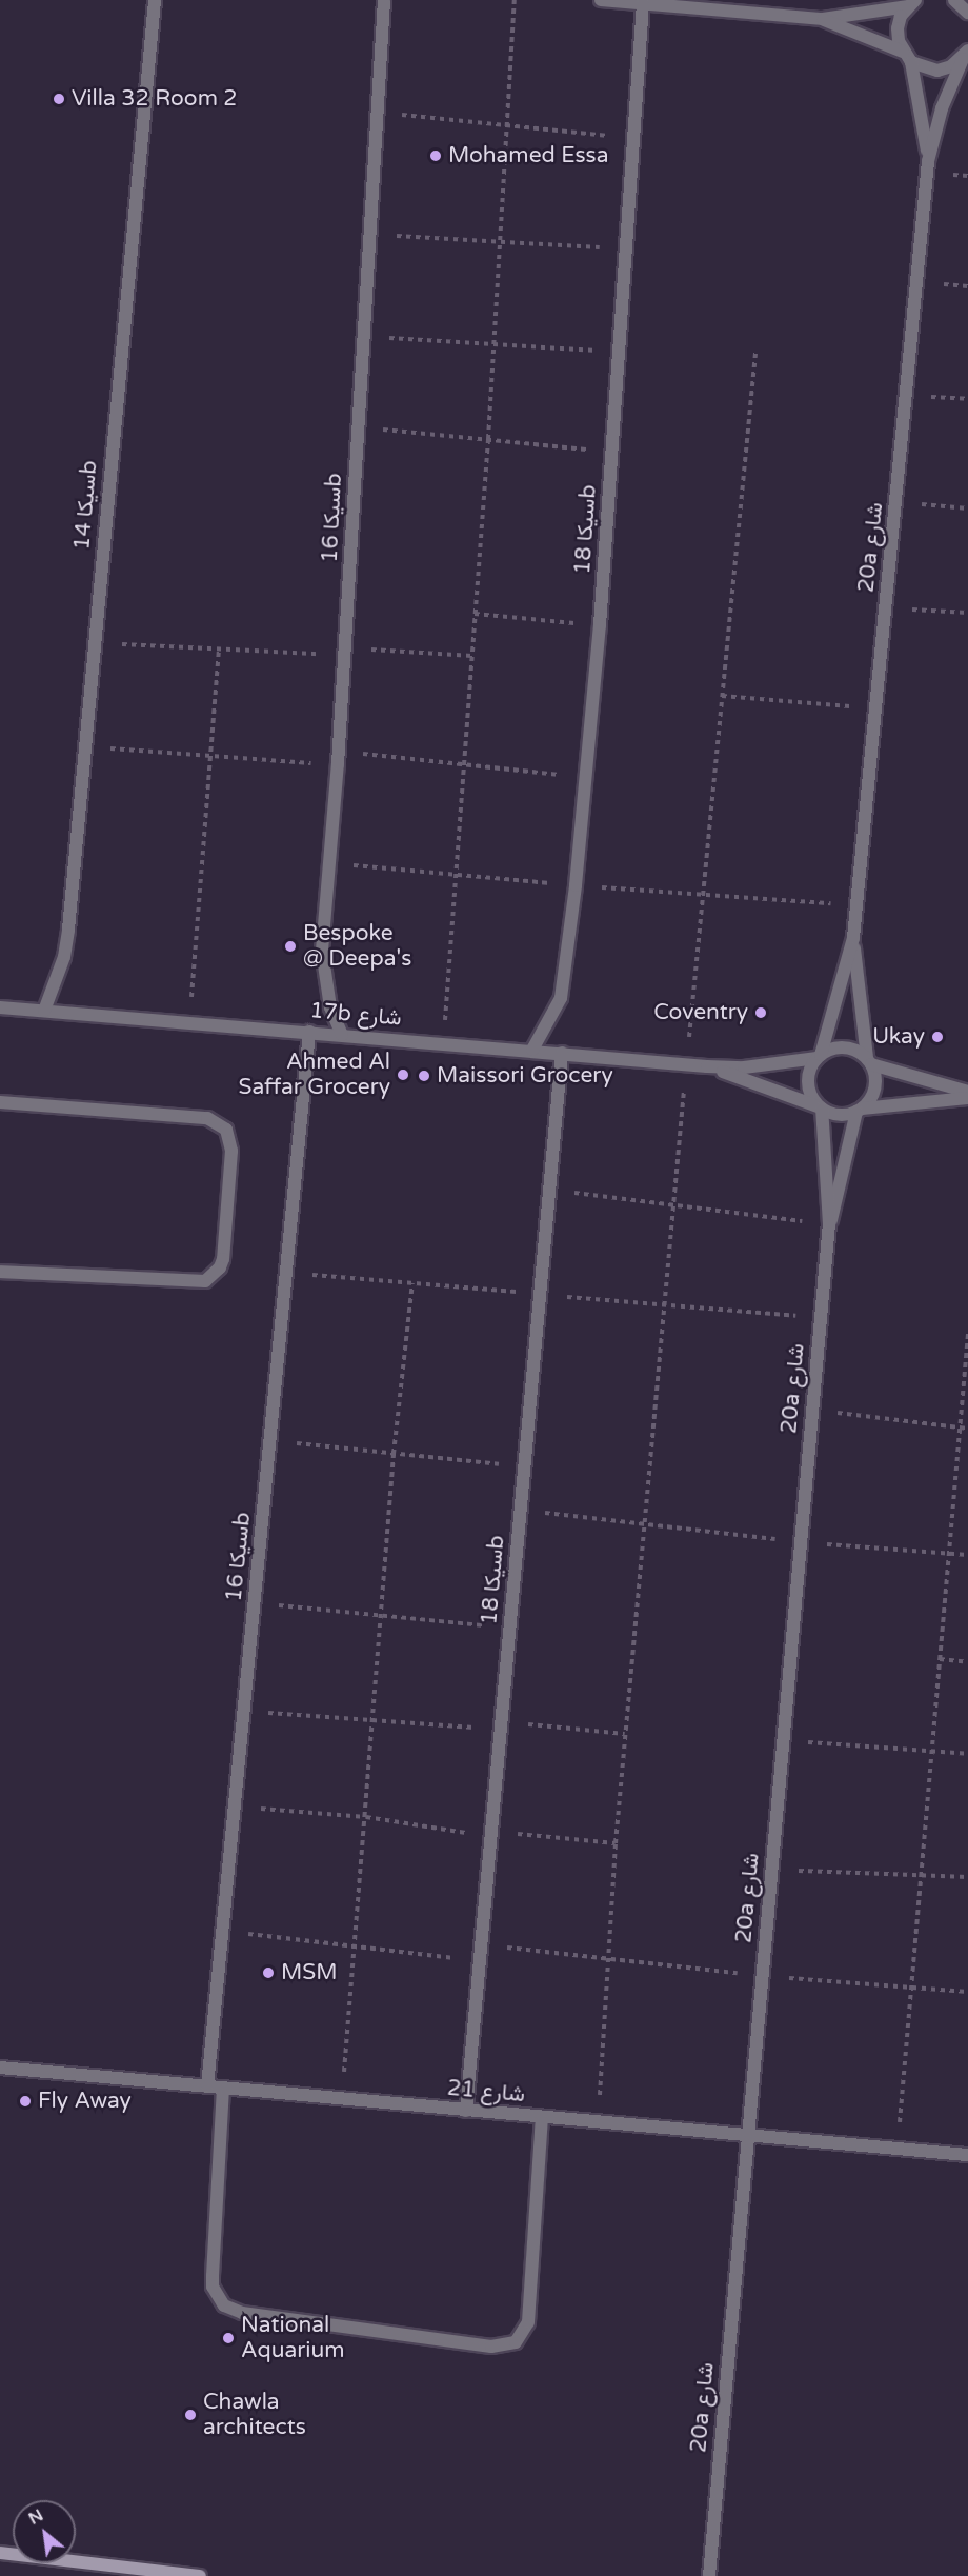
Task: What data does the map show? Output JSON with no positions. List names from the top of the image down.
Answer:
{
  "streets": {
    "street": [
      "سيكا 14b",
      "سيكا 16b",
      "سيكا 18b",
      "20a شارع",
      "17b شارع",
      "شارع 21"
    ]
  },
  "crossings": [
    ["سيكا 14b", "17b شارع"],
    ["سيكا 16b", "17b شارع"],
    ["سيكا 16b", "شارع 21"],
    ["سيكا 18b", "17b شارع"],
    ["سيكا 18b", "شارع 21"],
    ["20a شارع", "17b شارع"],
    ["20a شارع", "شارع 21"]
  ],
  "places": [
    "Villa 32 Room 2",
    "Mohamed Essa",
    "Bespoke @ Deepa's",
    "Coventry",
    "Ukay",
    "Ahmed Al Saffar Grocery",
    "Maissori Grocery",
    "MSM",
    "Fly Away",
    "National Aquarium",
    "Chawla architects"
  ],
  "north": "top left"
}
